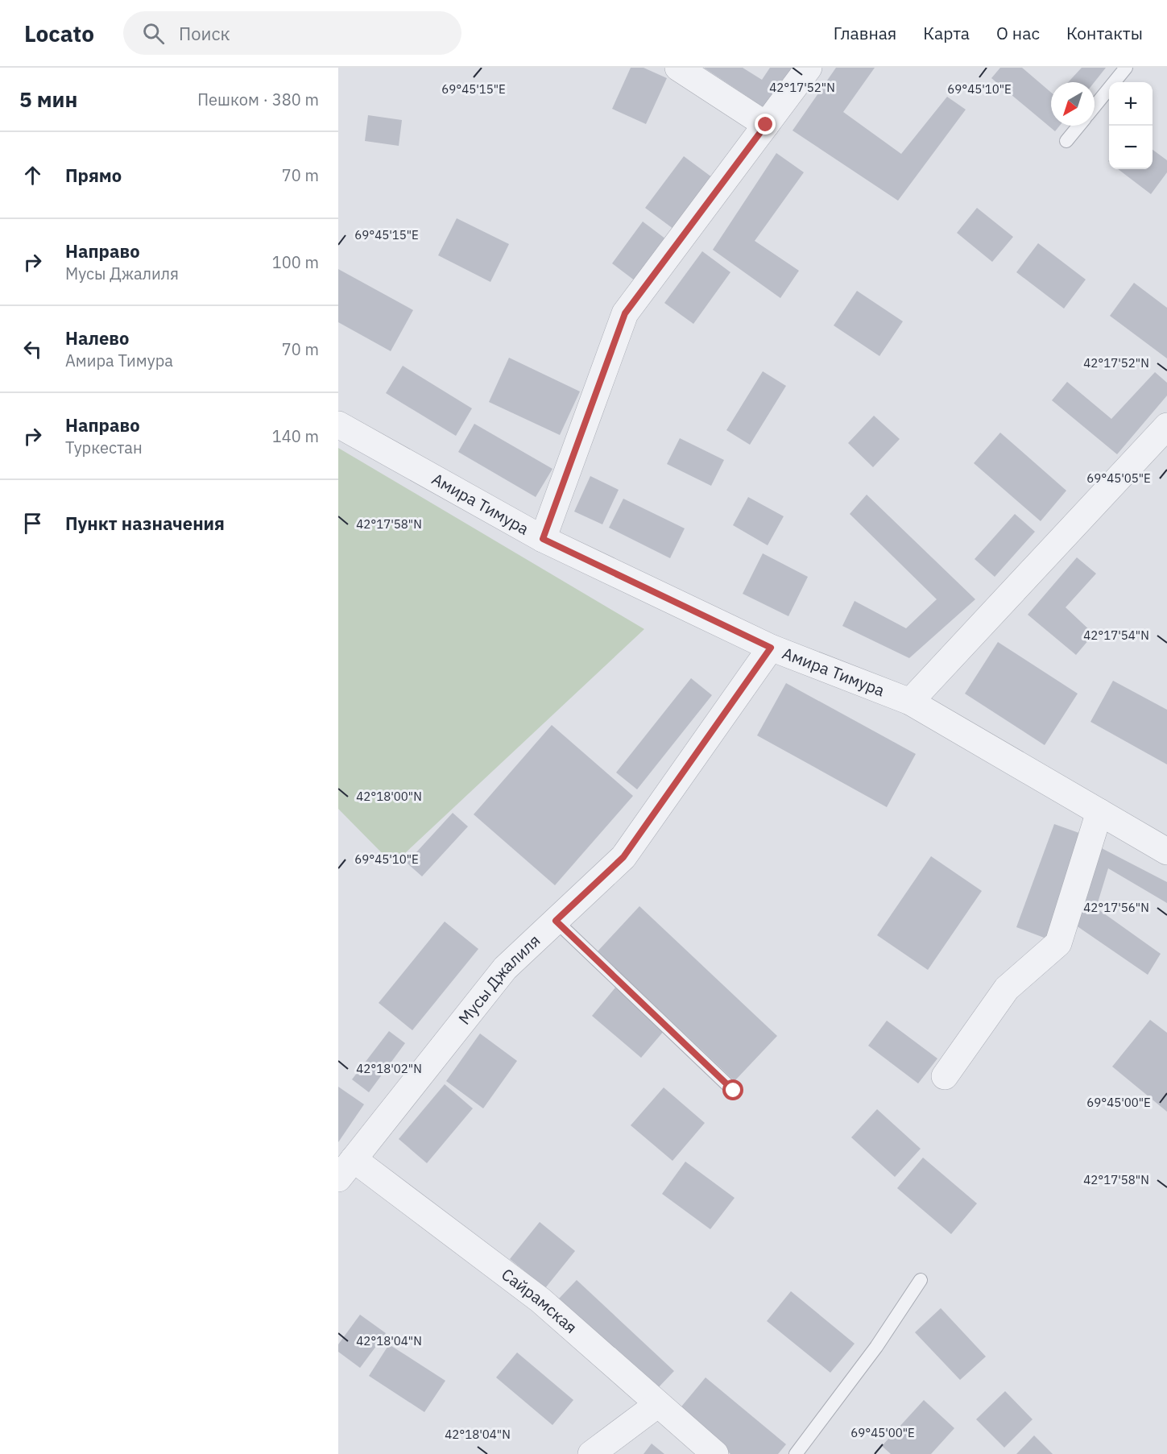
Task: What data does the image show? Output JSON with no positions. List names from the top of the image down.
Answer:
{
  "streets": {
    "street": ["Амира Тимура", "Мусы Джалиля", "Сайрамская"]
  },
  "crossings": [
    ["Амира Тимура", "Мусы Джалиля"],
    ["Мусы Джалиля", "Сайрамская"]
  ],
  "north": "bottom left",
  "page": {
    "header": "Locato",
    "search": "Поиск",
    "nav": [
      "Главная",
      "Карта",
      "О нас",
      "Контакты"
    ],
    "heading": ["5 мин", "Пешком · 380 m"],
    "map_buttons": ["+", "−"],
    "list": [
      ["Прямо", "70 m"],
      ["Направо", "Мусы Джалиля", "100 m"],
      ["Налево", "Амира Тимура", "70 m"],
      ["Направо", "Туркестан", "140 m"],
      "Пункт назначения"
    ]
  },
  "coordinates": [
    "42°17'52\"N",
    "69°45'15\"E",
    "69°45'10\"E",
    "69°45'05\"E",
    "42°17'58\"N",
    "42°17'54\"N",
    "42°18'00\"N",
    "42°17'56\"N",
    "42°18'02\"N",
    "69°45'00\"E",
    "42°18'04\"N"
  ]
}
